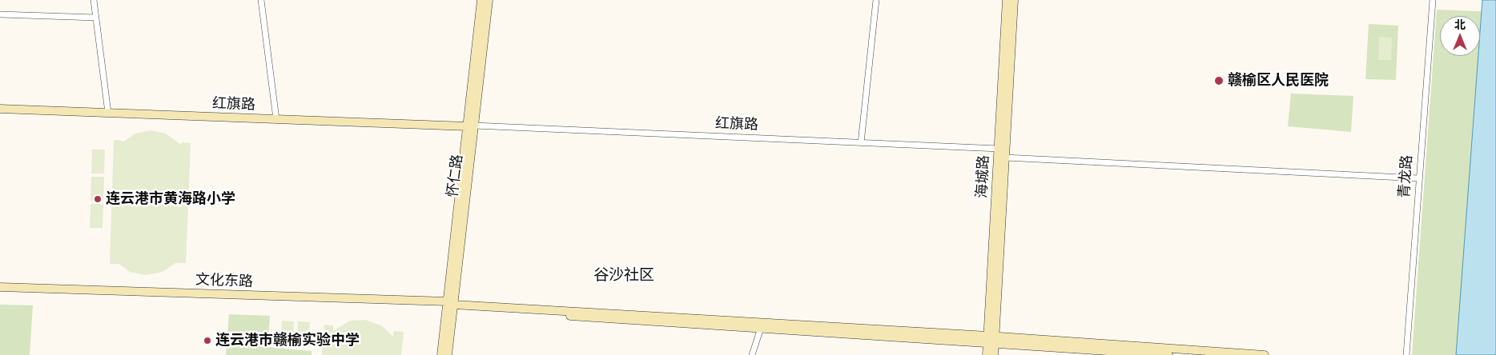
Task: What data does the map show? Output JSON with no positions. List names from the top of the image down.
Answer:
{
  "streets": {
    "main road": [
      "红旗路",
      "怀仁路",
      "海城路",
      "文化东路"
    ],
    "street": ["青龙路"]
  },
  "crossings": [
    ["红旗路", "怀仁路"],
    ["红旗路", "海城路"],
    ["怀仁路", "文化东路"]
  ],
  "districts": ["谷沙社区"],
  "places": ["赣榆区人民医院", "连云港市黄海路小学", "连云港市赣榆实验中学"],
  "north": "top"
}
